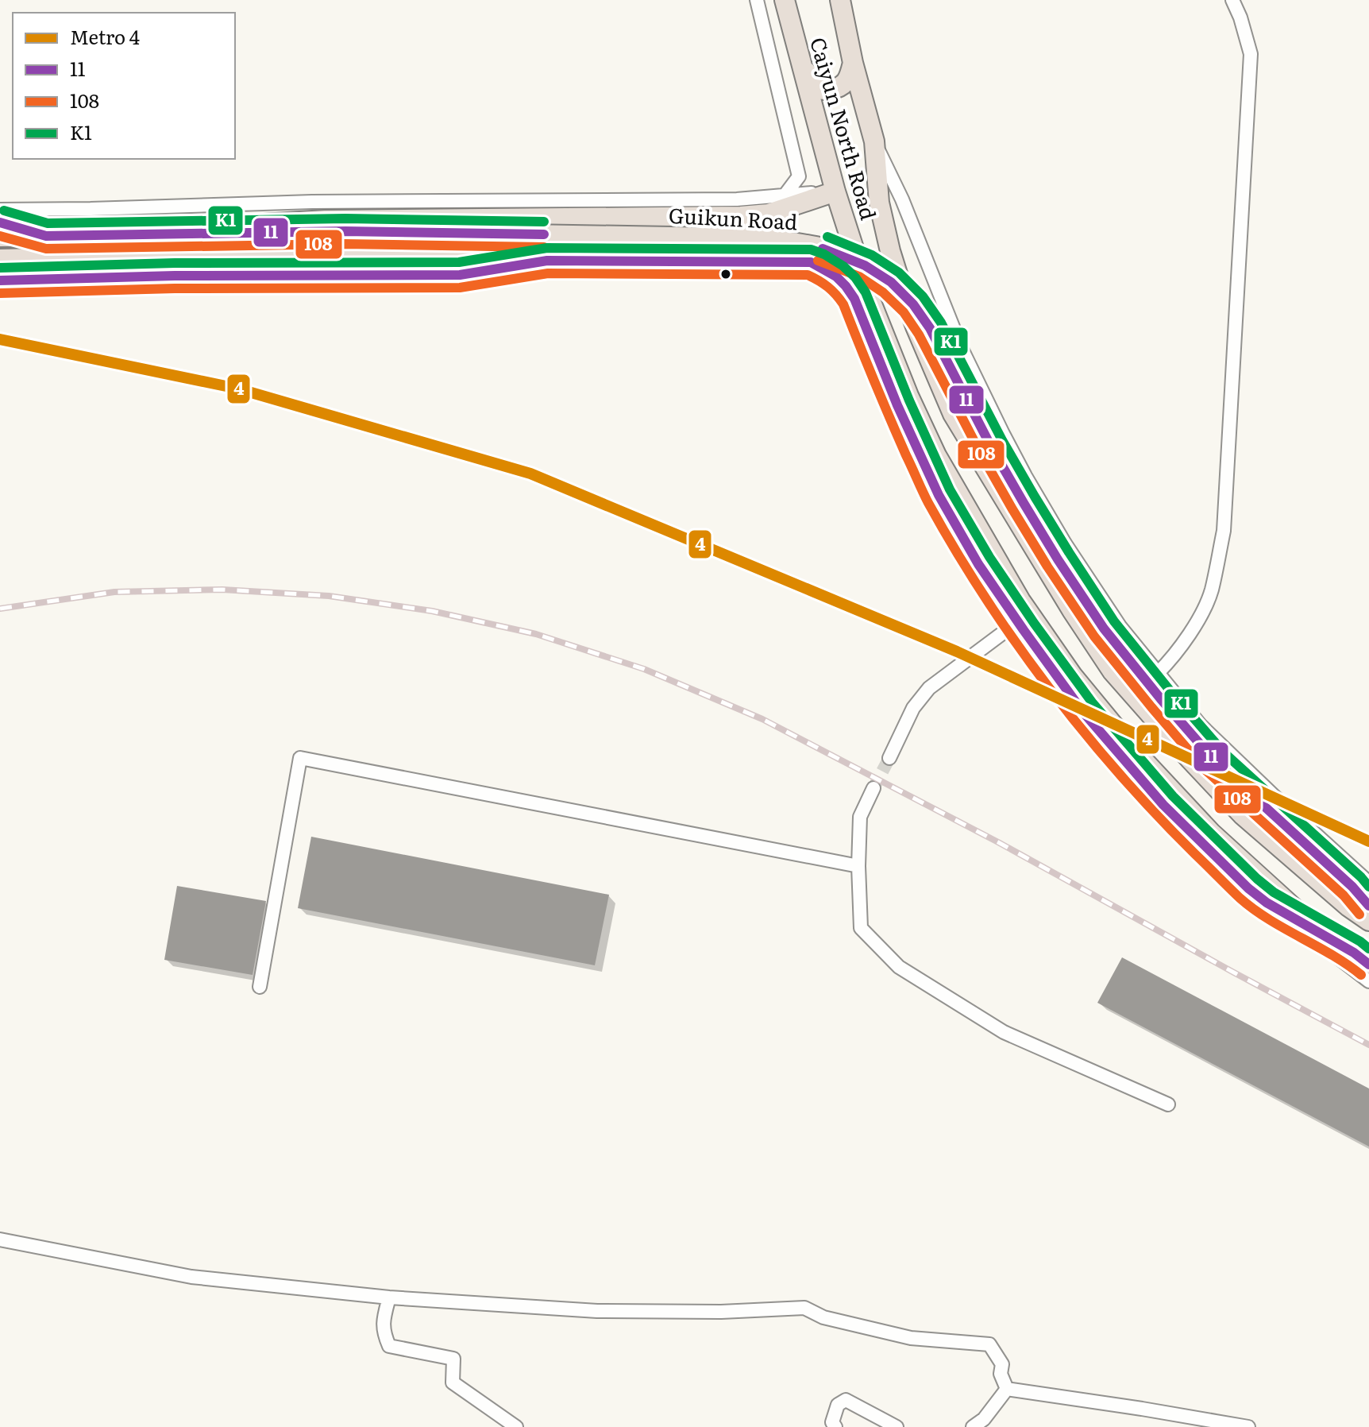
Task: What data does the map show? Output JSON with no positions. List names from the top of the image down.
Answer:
{
  "streets": {
    "highway": ["Caiyun North Road", "Guikun Road"]
  },
  "crossings": [
    ["Caiyun North Road", "Guikun Road"]
  ],
  "lines": [
    "transit line K1",
    "transit line 11",
    "transit line 108",
    "metro line 4"
  ],
  "legend": [
    "Metro 4",
    "11",
    "108",
    "K1"
  ]
}
